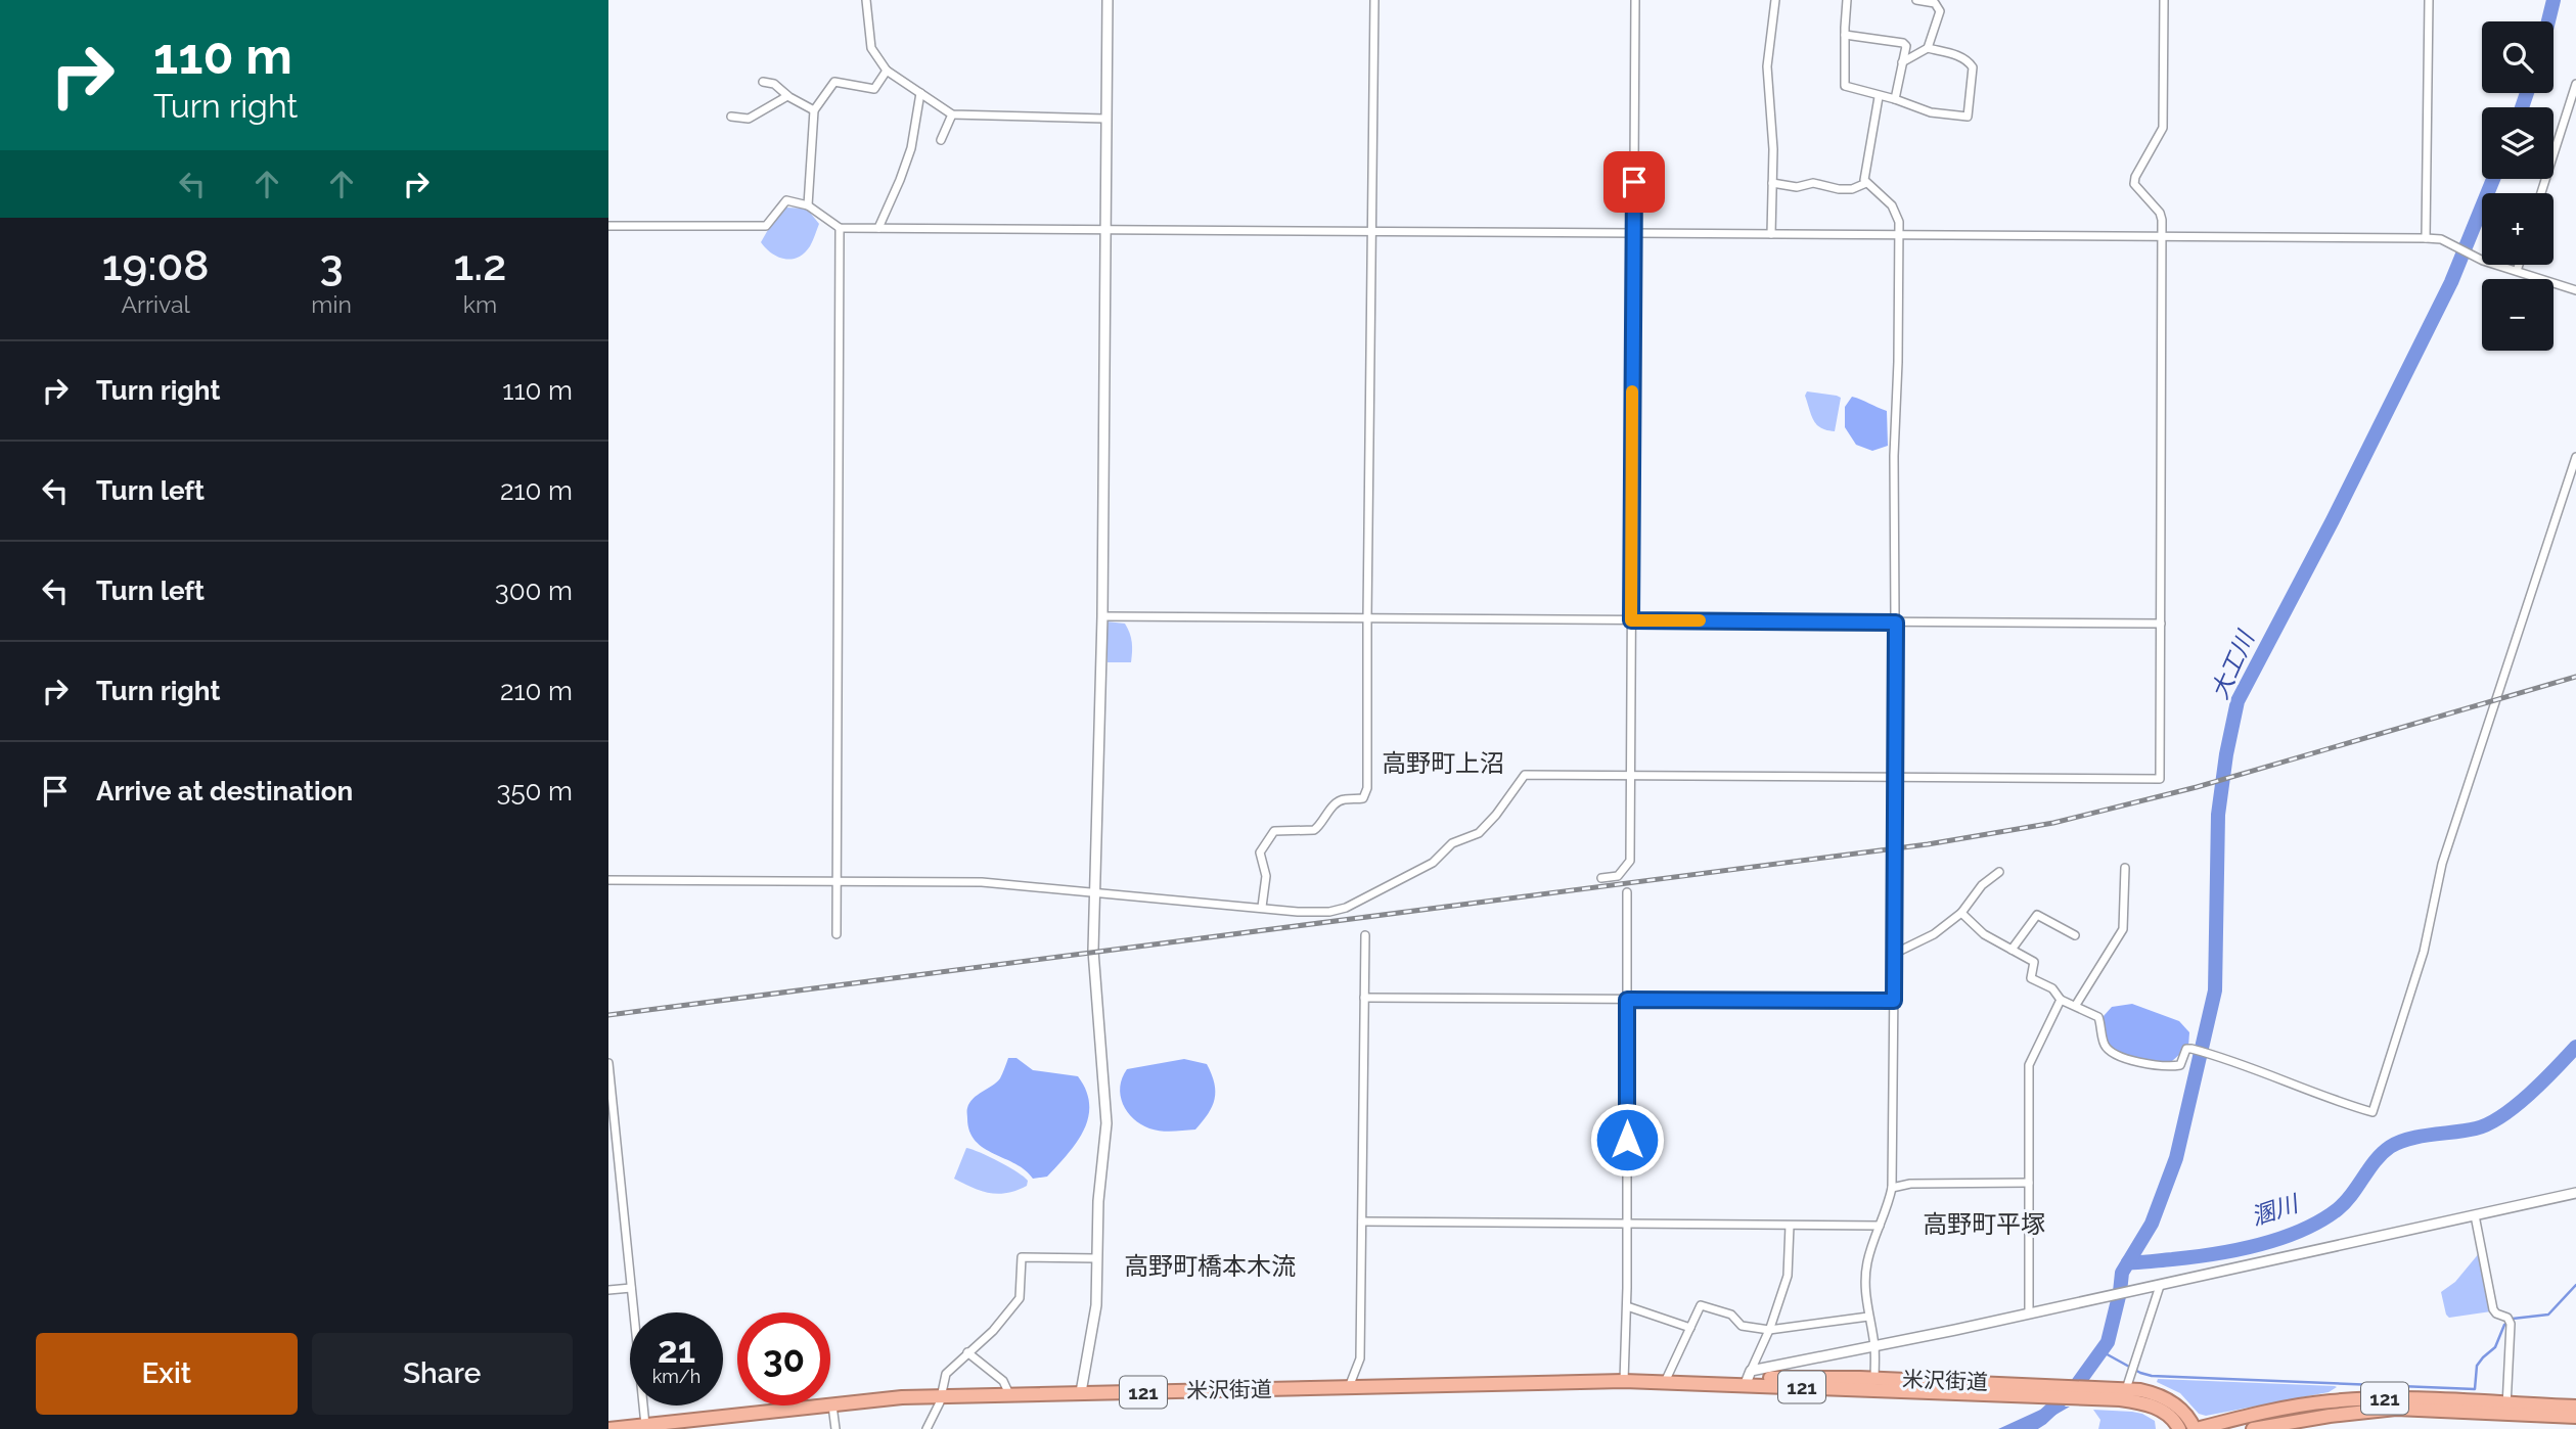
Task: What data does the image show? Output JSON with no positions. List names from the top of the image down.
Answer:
{
  "streets": {
    "highway": ["米沢街道", "121"]
  },
  "districts": ["高野町上沼", "高野町平塚", "高野町橋本木流"],
  "water": ["大工川", "溷川"],
  "page": {
    "turn": ["110 m", "Turn right"],
    "map_buttons": ["+", "−"],
    "eta": [
      "19:08",
      "Arrival",
      "3",
      "min",
      "1.2",
      "km"
    ],
    "list": [
      {
        "name": "Turn right",
        "value": "110 m"
      },
      {
        "name": "Turn left",
        "value": "210 m"
      },
      {
        "name": "Turn left",
        "value": "300 m"
      },
      {
        "name": "Turn right",
        "value": "210 m"
      },
      {
        "name": "Arrive at destination",
        "value": "350 m"
      }
    ],
    "speed": "21 km/h",
    "limit": "30",
    "buttons": ["Exit", "Share"]
  }
}
